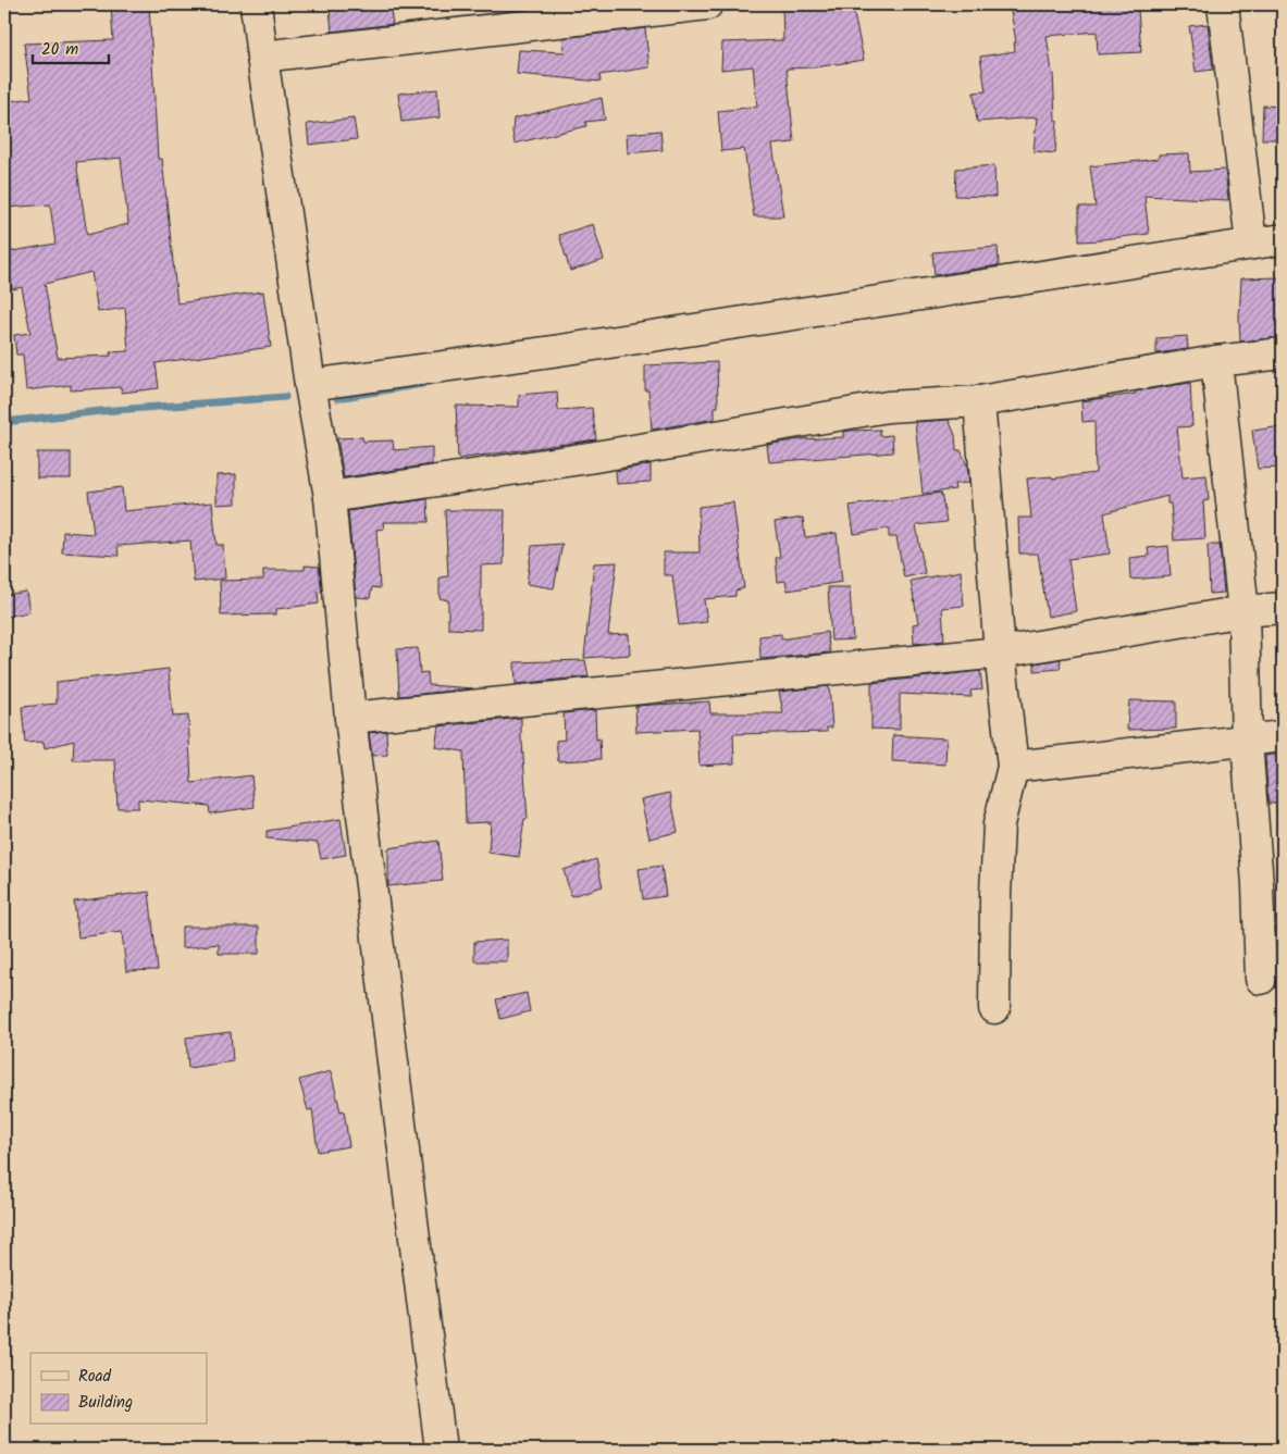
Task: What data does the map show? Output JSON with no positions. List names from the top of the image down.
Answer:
{
  "legend": ["Road", "Building"],
  "scale_bar": "20 m"
}
